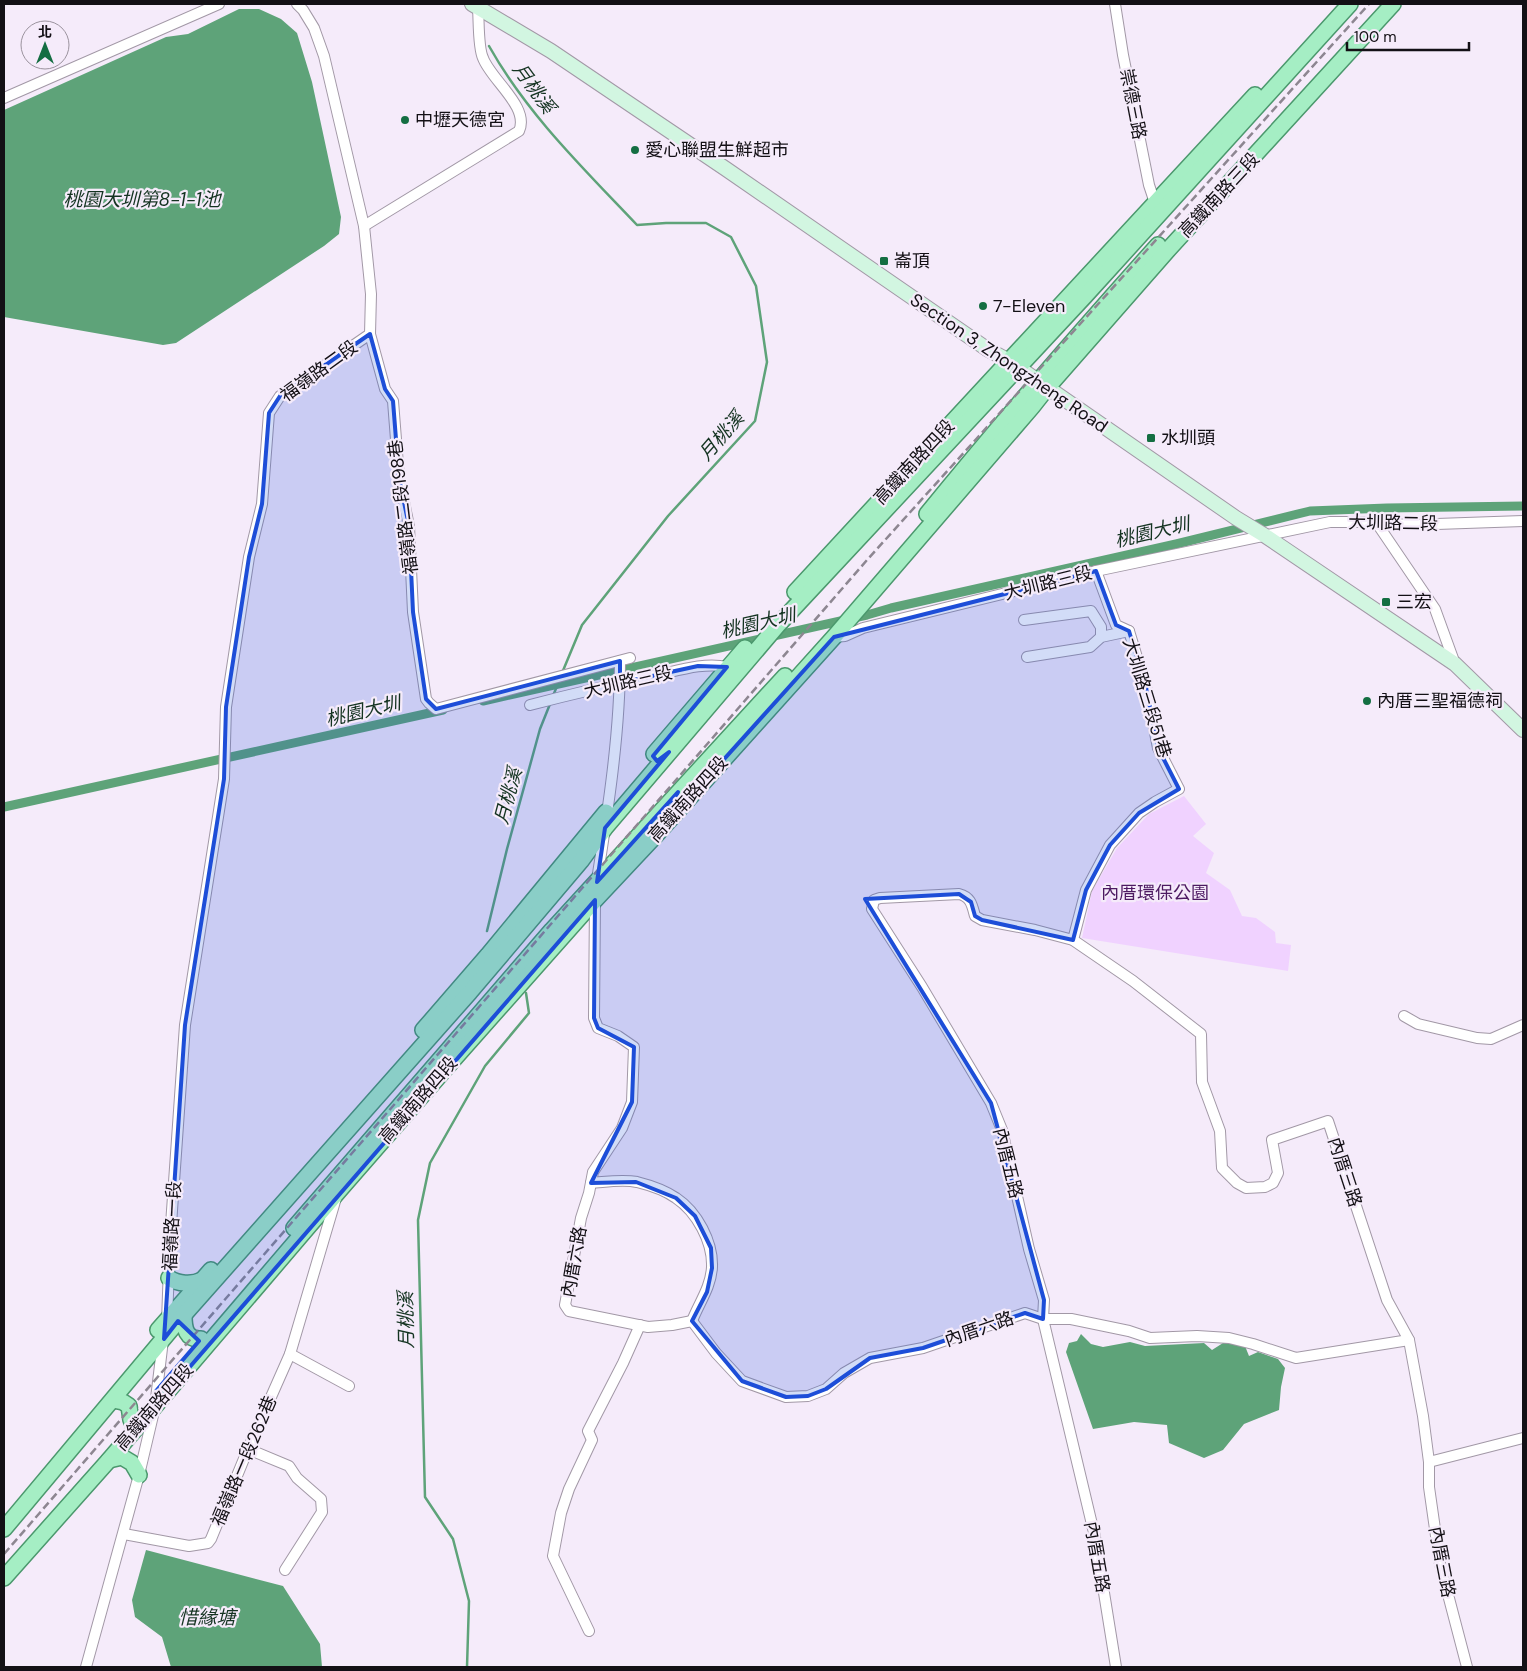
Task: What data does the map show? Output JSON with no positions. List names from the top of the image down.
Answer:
{
  "streets": {
    "main road": ["高鐵南路三段", "Section 3, Zhongzheng Road", "高鐵南路四段"],
    "street": [
      "崇德三路",
      "福嶺路二段",
      "福嶺路二段198巷",
      "大圳路二段",
      "大圳路三段",
      "大圳路三段51巷",
      "內厝五路",
      "內厝三路",
      "福嶺路一段",
      "內厝六路",
      "福嶺路一段262巷"
    ]
  },
  "crossings": [
    ["高鐵南路三段", "Section 3, Zhongzheng Road"],
    ["高鐵南路三段", "高鐵南路四段"],
    ["Section 3, Zhongzheng Road", "高鐵南路四段"],
    ["Section 3, Zhongzheng Road", "大圳路二段"],
    ["Section 3, Zhongzheng Road", "大圳路三段"],
    ["福嶺路二段", "福嶺路二段198巷"],
    ["福嶺路二段", "福嶺路一段"],
    ["高鐵南路四段", "大圳路三段"],
    ["高鐵南路四段", "福嶺路一段"],
    ["高鐵南路四段", "內厝六路"],
    ["高鐵南路四段", "福嶺路一段262巷"],
    ["福嶺路二段198巷", "大圳路三段"],
    ["大圳路二段", "大圳路三段"],
    ["大圳路三段", "大圳路三段51巷"],
    ["大圳路三段51巷", "內厝五路"],
    ["大圳路三段51巷", "內厝三路"],
    ["內厝五路", "內厝三路"],
    ["內厝五路", "內厝六路"],
    ["內厝三路", "內厝六路"],
    ["福嶺路一段", "福嶺路一段262巷"]
  ],
  "water": [
    "月桃溪",
    "桃園大圳第8-1-1池",
    "桃園大圳",
    "惜緣塘"
  ],
  "parks": ["內厝環保公園"],
  "places": {
    "other": [
      "中壢天德宮",
      "愛心聯盟生鮮超市",
      "7-Eleven",
      "內厝三聖福德祠"
    ],
    "transit": ["崙頂", "水圳頭", "三宏"]
  },
  "scale_bar": "100 m",
  "north": "top"
}
